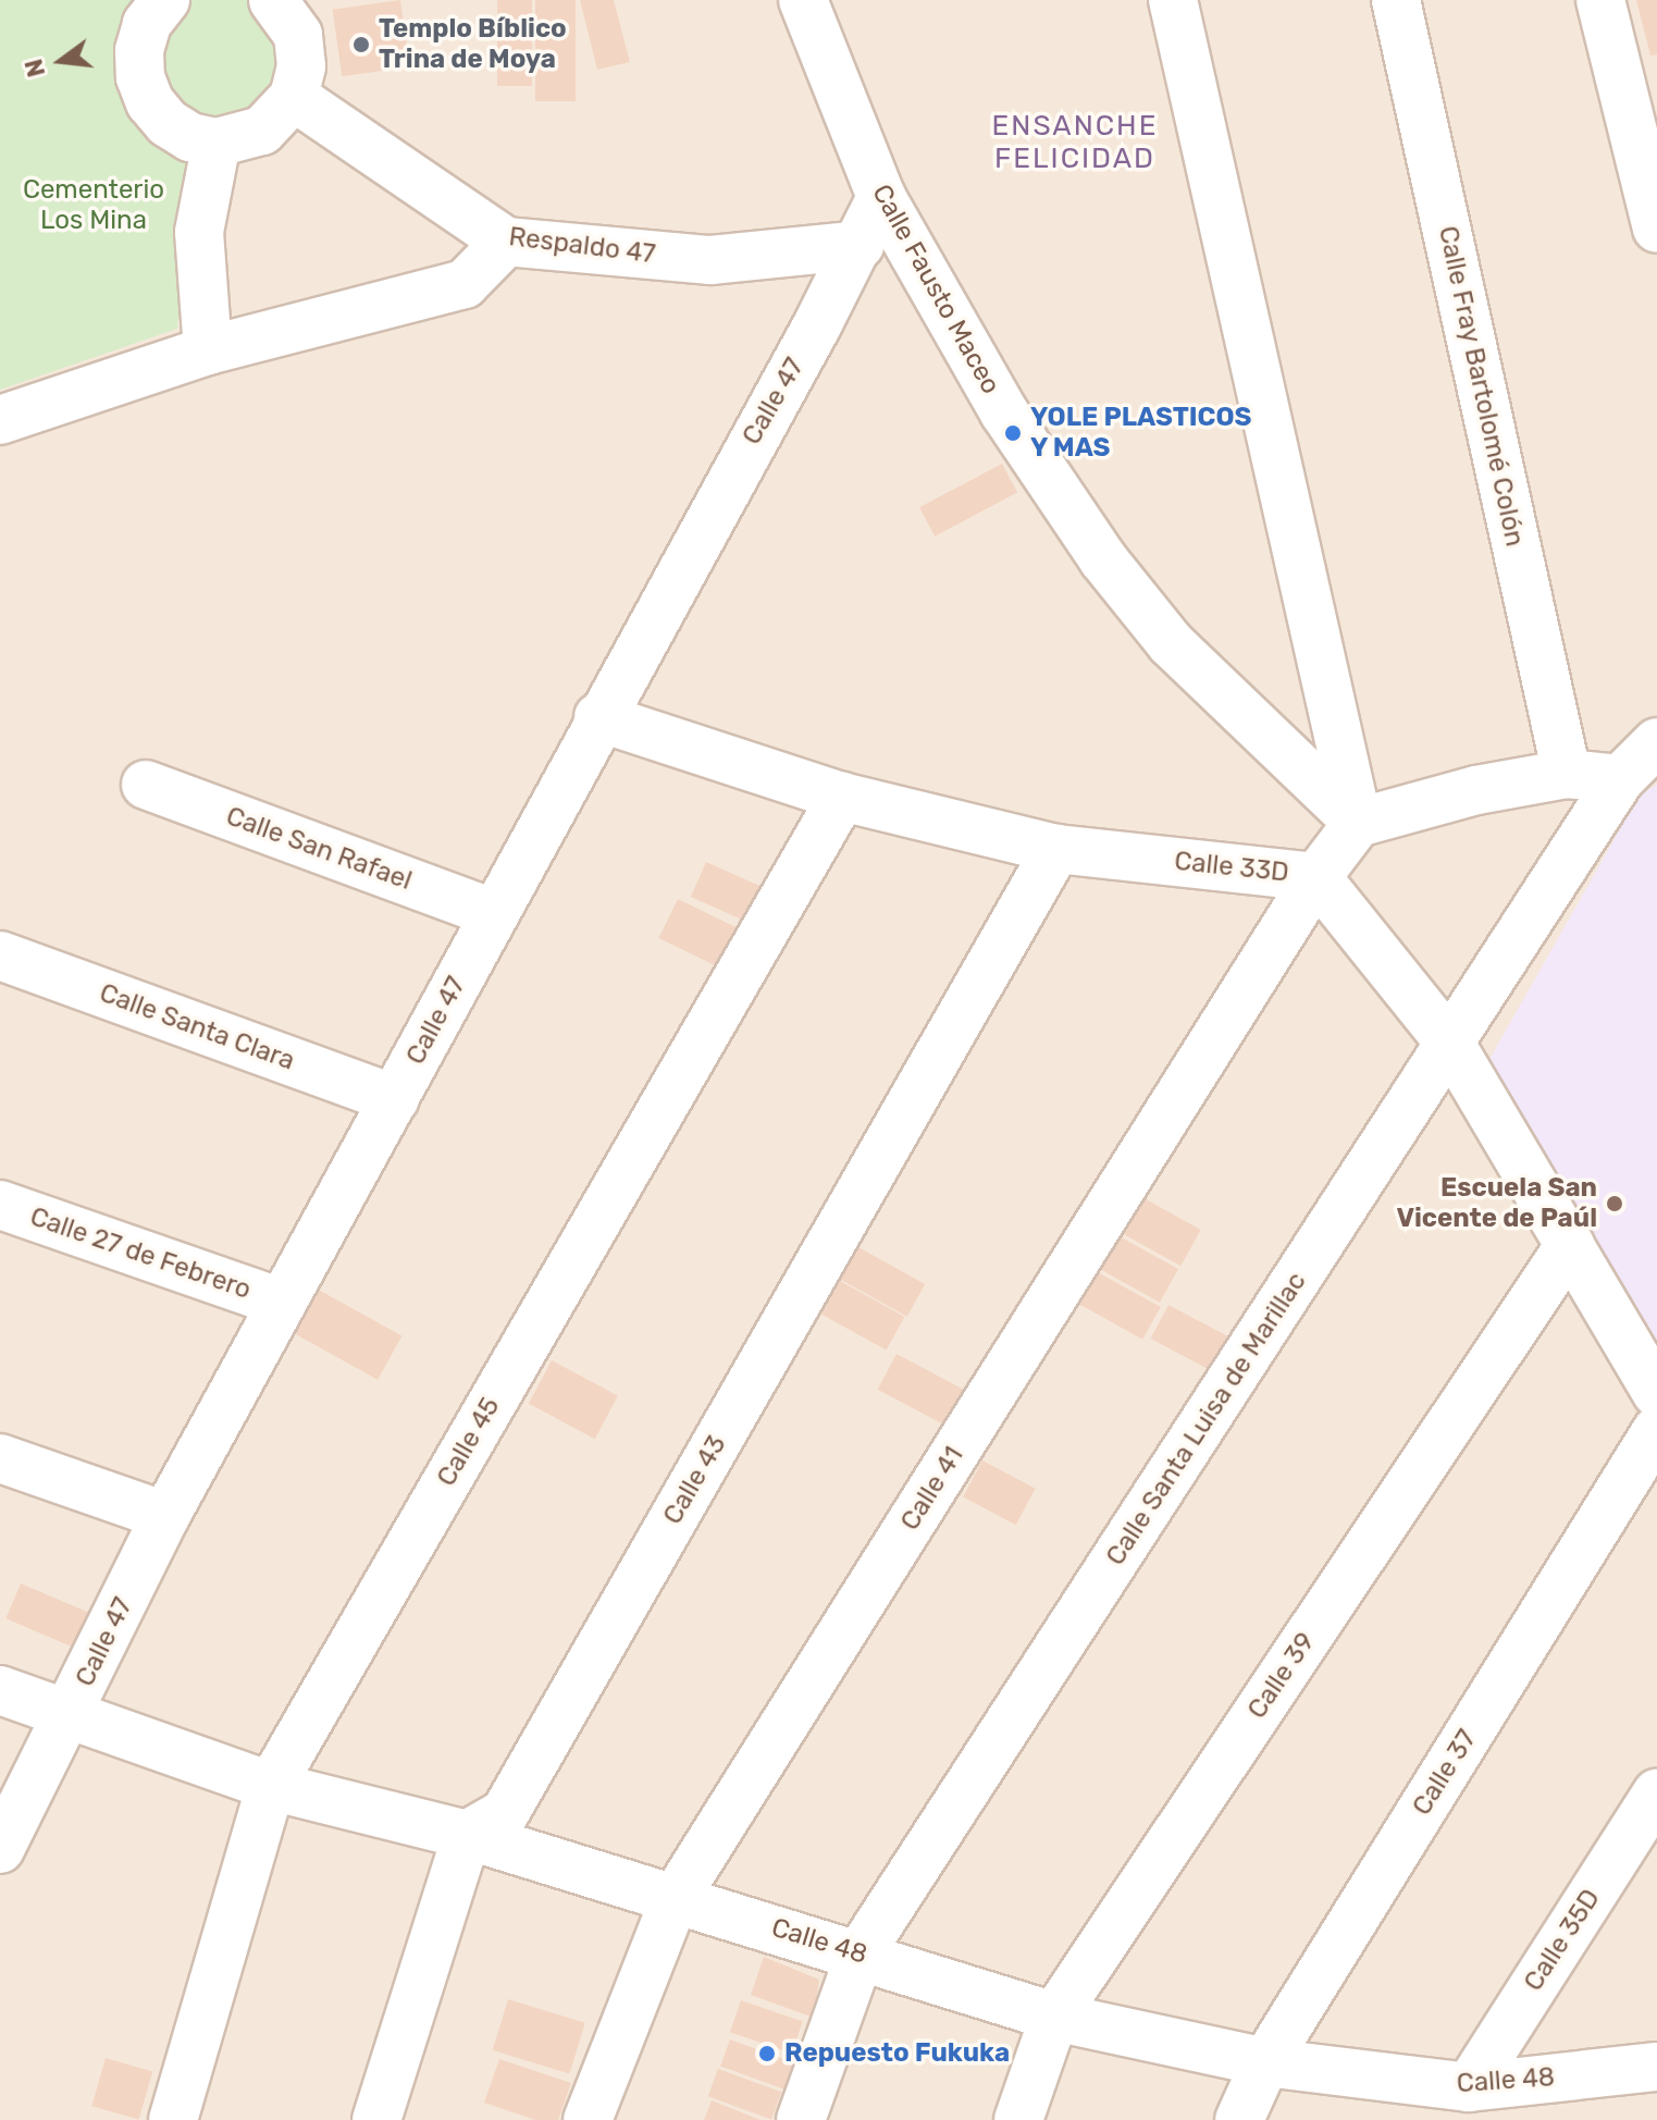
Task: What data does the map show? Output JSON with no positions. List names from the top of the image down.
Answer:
{
  "streets": {
    "street": [
      "Respaldo 47",
      "Calle Fausto Maceo",
      "Calle Fray Bartolomé Colón",
      "Calle 47",
      "Calle San Rafael",
      "Calle 33D",
      "Calle Santa Clara",
      "Calle 27 de Febrero",
      "Calle Santa Luisa de Marillac",
      "Calle 45",
      "Calle 43",
      "Calle 41",
      "Calle 39",
      "Calle 37",
      "Calle 35D",
      "Calle 48"
    ]
  },
  "crossings": [
    ["Respaldo 47", "Calle 47"],
    ["Calle Fausto Maceo", "Calle 47"],
    ["Calle Fausto Maceo", "Calle 41"],
    ["Calle 47", "Calle San Rafael"],
    ["Calle 47", "Calle 33D"],
    ["Calle 47", "Calle Santa Clara"],
    ["Calle 47", "Calle 27 de Febrero"],
    ["Calle 47", "Calle 48"],
    ["Calle 33D", "Calle Santa Luisa de Marillac"],
    ["Calle 33D", "Calle 45"],
    ["Calle 33D", "Calle 43"],
    ["Calle 33D", "Calle 41"],
    ["Calle 33D", "Calle 39"],
    ["Calle Santa Luisa de Marillac", "Calle 48"],
    ["Calle 45", "Calle 48"],
    ["Calle 43", "Calle 48"],
    ["Calle 41", "Calle 48"],
    ["Calle 39", "Calle 48"],
    ["Calle 37", "Calle 48"],
    ["Calle 35D", "Calle 48"]
  ],
  "districts": ["ENSANCHE FELICIDAD"],
  "parks": ["Cementerio Los Mina"],
  "places": [
    "Templo Bíblico Trina de Moya",
    "YOLE PLASTICOS Y MAS",
    "Escuela San Vicente de Paúl",
    "Repuesto Fukuka"
  ],
  "north": "left"
}
